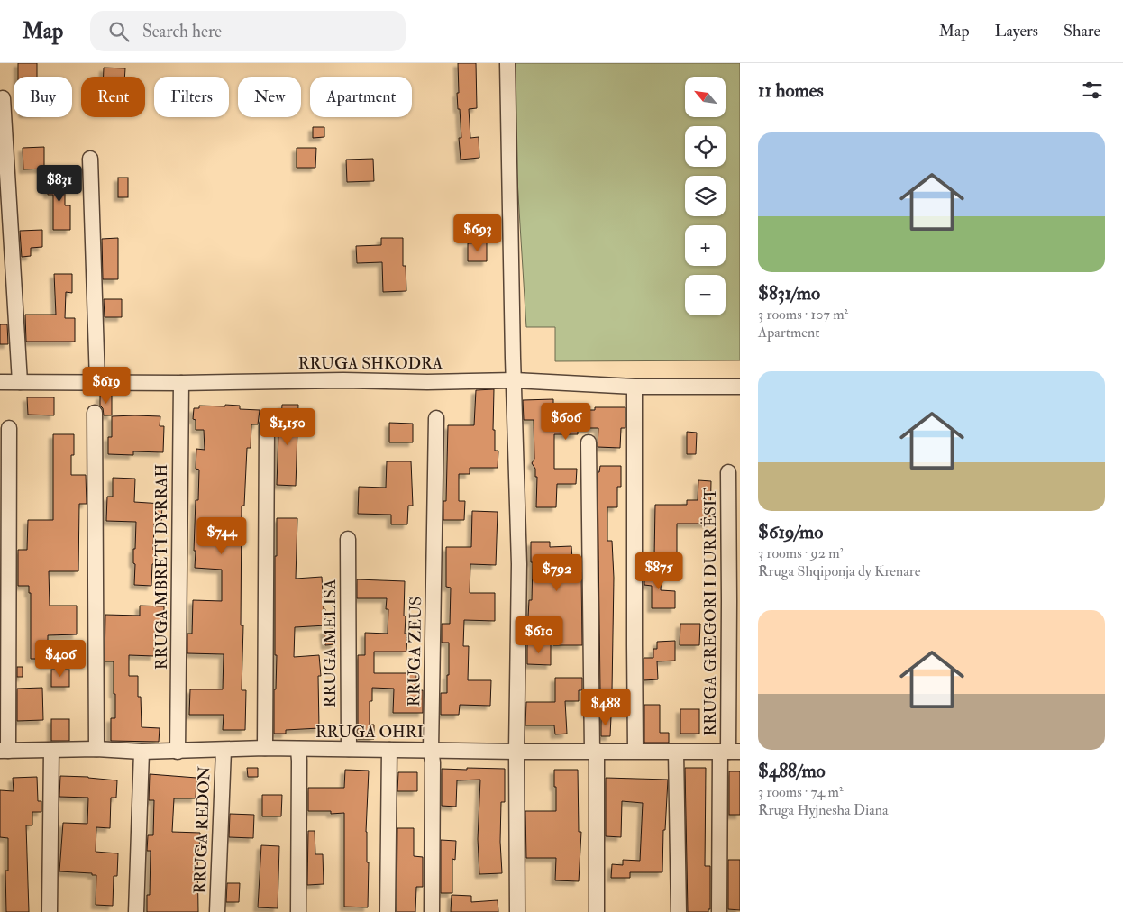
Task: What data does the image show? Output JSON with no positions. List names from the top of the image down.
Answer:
{
  "streets": {
    "street": [
      "RRUGA SHKODRA",
      "RRUGA MBRETI DYRRAH",
      "RRUGA GREGORI I DURRËSIT",
      "RRUGA MELISA",
      "RRUGA ZEUS",
      "RRUGA OHRI",
      "RRUGA REDON"
    ]
  },
  "crossings": [
    ["RRUGA SHKODRA", "RRUGA MBRETI DYRRAH"],
    ["RRUGA MBRETI DYRRAH", "RRUGA OHRI"],
    ["RRUGA GREGORI I DURRËSIT", "RRUGA OHRI"],
    ["RRUGA MELISA", "RRUGA OHRI"],
    ["RRUGA ZEUS", "RRUGA OHRI"],
    ["RRUGA OHRI", "RRUGA REDON"]
  ],
  "north": "top left",
  "page": {
    "header": "Map",
    "search": "Search here",
    "nav": ["Map", "Layers", "Share"],
    "heading": "11 homes",
    "map_buttons": ["+", "−"],
    "chip": [
      "Buy",
      "Rent",
      "Filters",
      "New",
      "Apartment"
    ],
    "list": [
      {
        "name": "$831/mo",
        "note": "3 rooms · 107 m² · Apartment"
      },
      {
        "name": "$619/mo",
        "note": "3 rooms · 92 m² · Rruga Shqiponja dy Krenare"
      },
      {
        "name": "$488/mo",
        "note": "3 rooms · 74 m² · Rruga Hyjnesha Diana"
      }
    ],
    "price": [
      "$831",
      "$693",
      "$619",
      "$606",
      "$1,150",
      "$744",
      "$875",
      "$792",
      "$610",
      "$406",
      "$488"
    ]
  }
}
